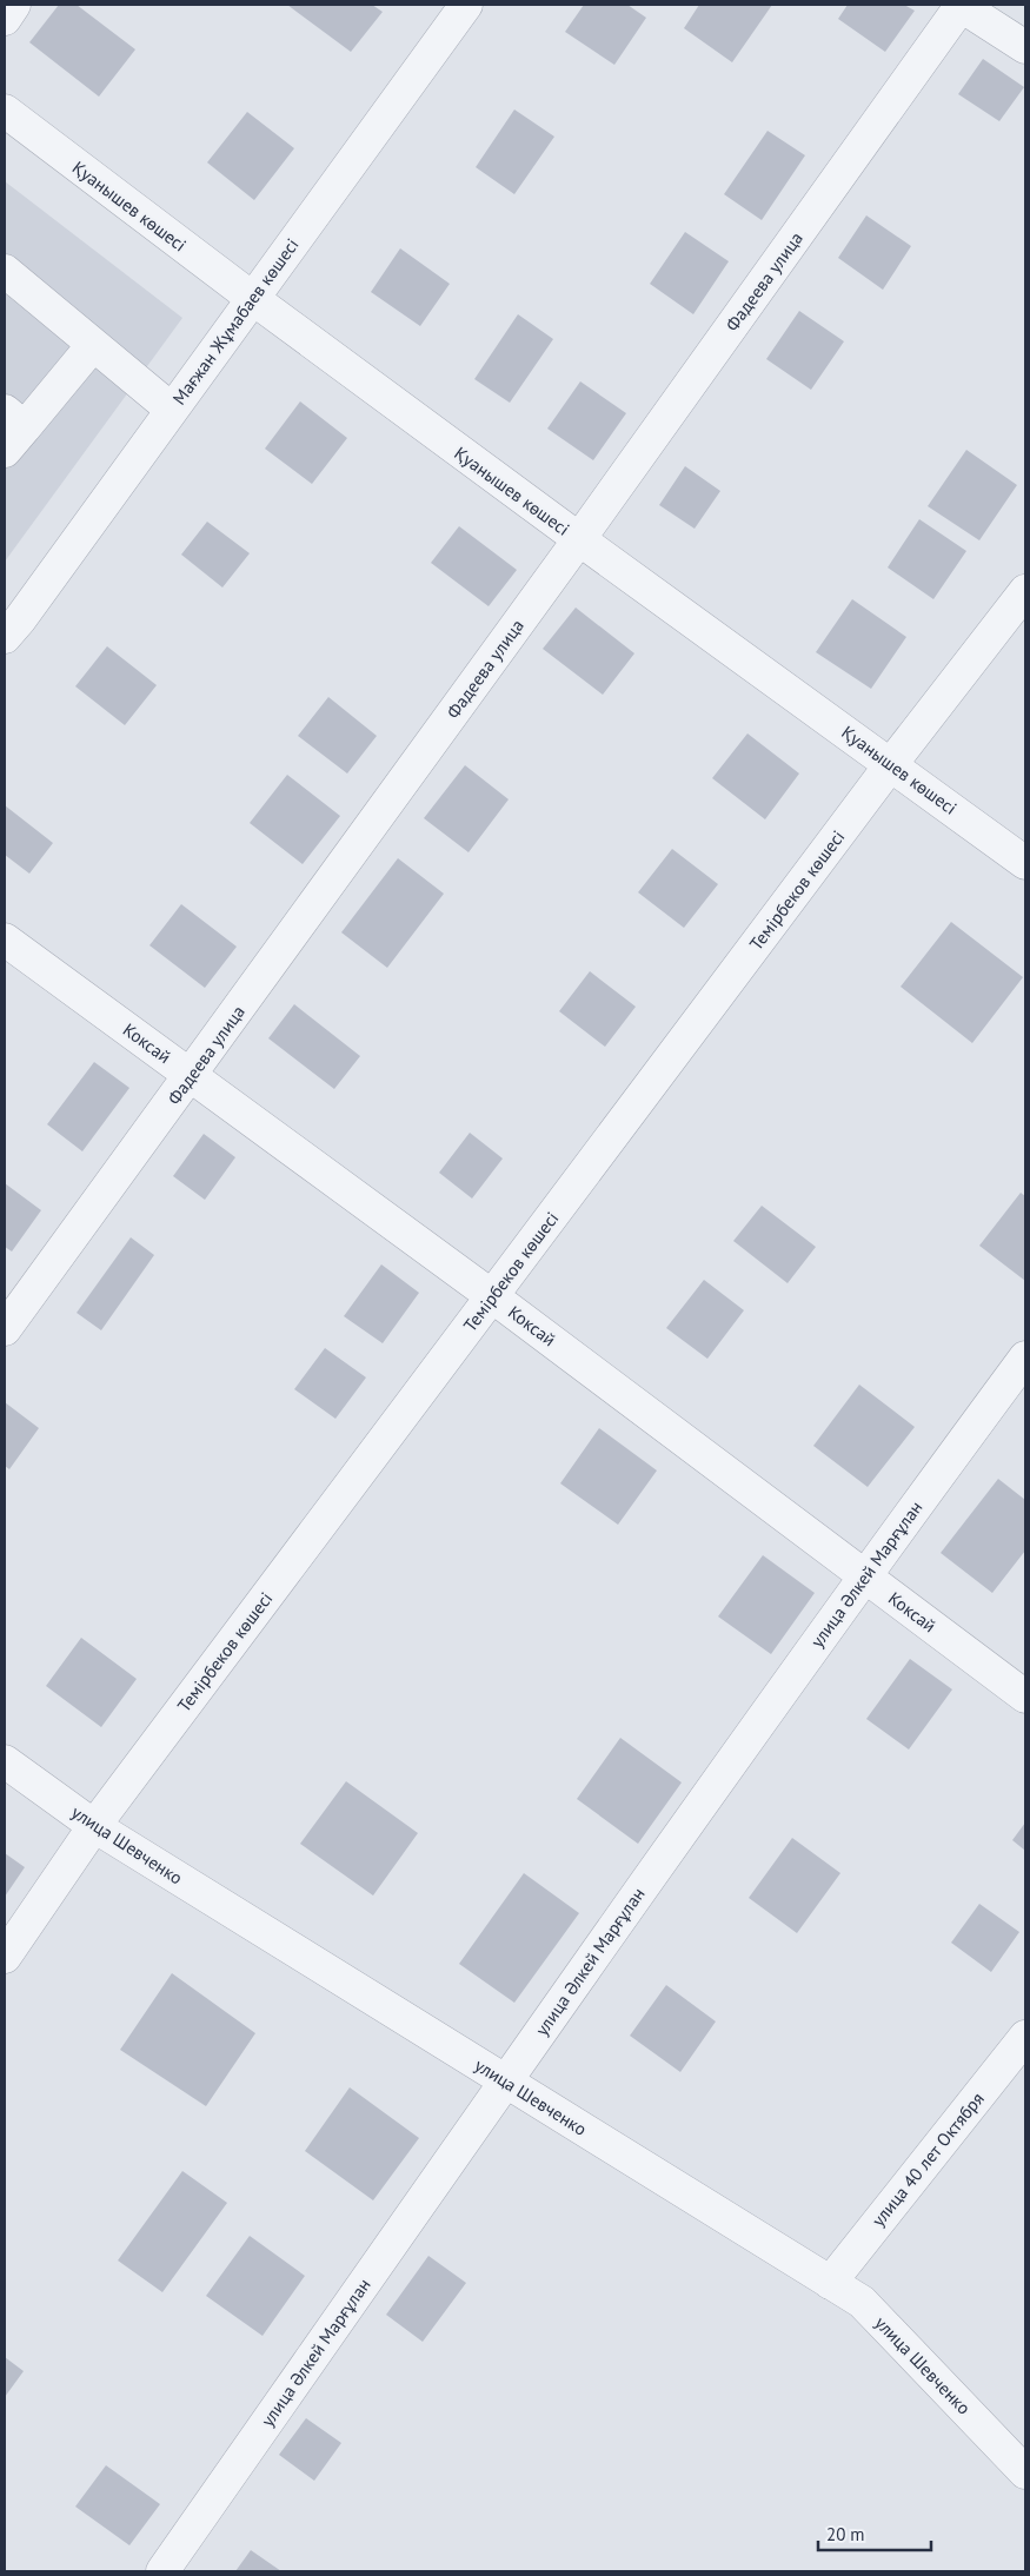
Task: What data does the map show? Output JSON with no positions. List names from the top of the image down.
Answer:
{
  "streets": {
    "street": [
      "Қуанышев көшесі",
      "Фадеева улица",
      "Мағжан Жұмабаев көшесі",
      "Темірбеков көшесі",
      "Коксай",
      "улица Әлкей Марғұлан",
      "улица Шевченко",
      "улица 40 лет Октября"
    ]
  },
  "crossings": [
    ["Қуанышев көшесі", "Фадеева улица"],
    ["Қуанышев көшесі", "Мағжан Жұмабаев көшесі"],
    ["Қуанышев көшесі", "Темірбеков көшесі"],
    ["Фадеева улица", "Коксай"],
    ["Темірбеков көшесі", "Коксай"],
    ["Темірбеков көшесі", "улица Шевченко"],
    ["Коксай", "улица Әлкей Марғұлан"],
    ["улица Әлкей Марғұлан", "улица Шевченко"],
    ["улица Шевченко", "улица 40 лет Октября"]
  ],
  "scale_bar": "20 m"
}
